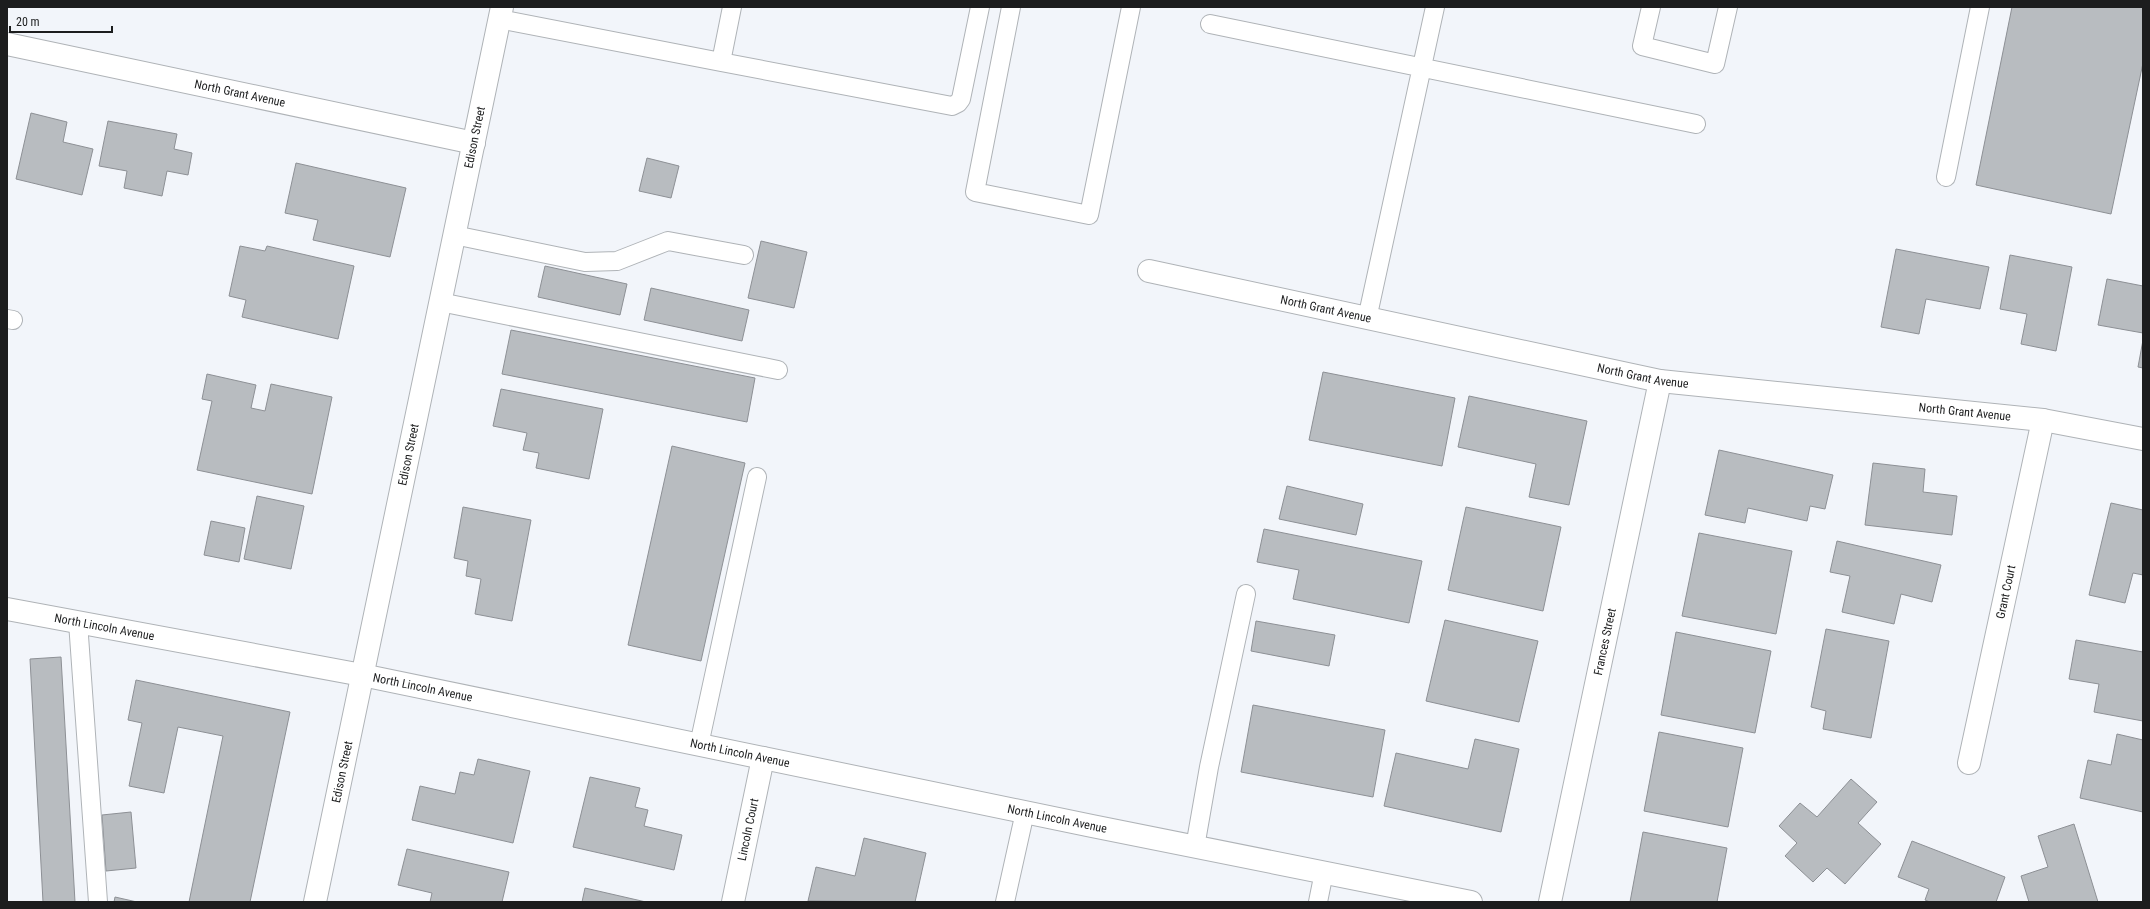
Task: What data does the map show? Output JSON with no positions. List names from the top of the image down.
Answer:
{
  "streets": {
    "street": [
      "North Grant Avenue",
      "Edison Street",
      "Grant Court",
      "North Lincoln Avenue",
      "Frances Street",
      "Lincoln Court"
    ]
  },
  "crossings": [
    ["North Grant Avenue", "Edison Street"],
    ["North Grant Avenue", "Grant Court"],
    ["North Grant Avenue", "Frances Street"],
    ["Edison Street", "North Lincoln Avenue"],
    ["North Lincoln Avenue", "Lincoln Court"]
  ],
  "scale_bar": "20 m"
}
